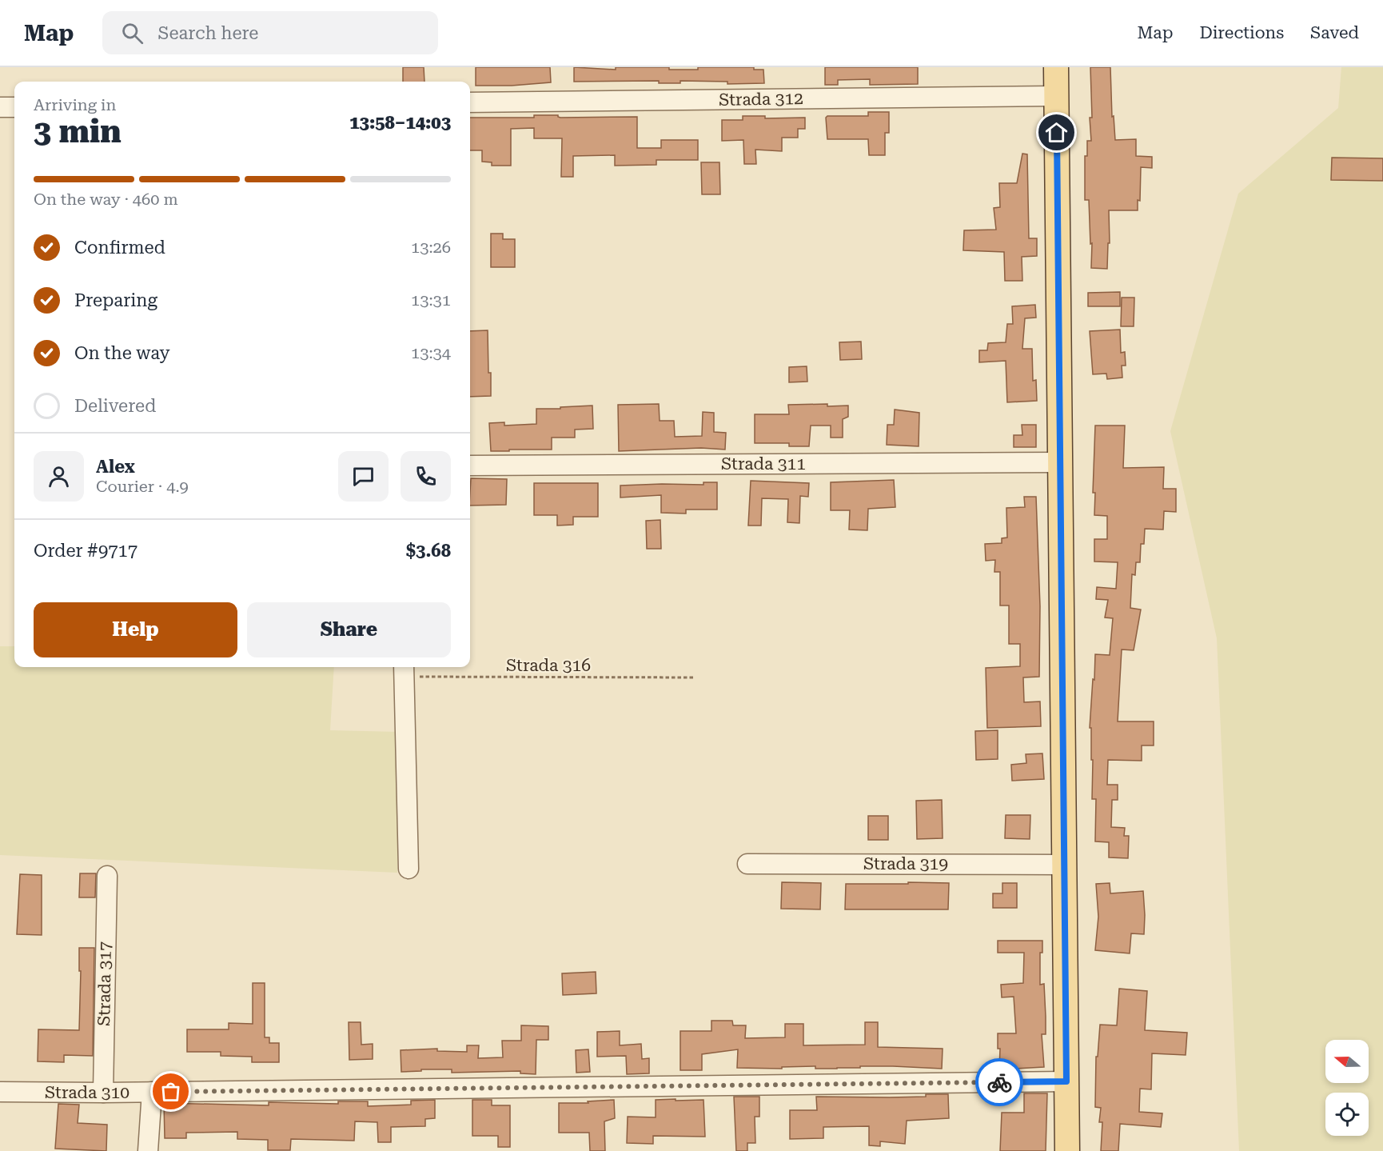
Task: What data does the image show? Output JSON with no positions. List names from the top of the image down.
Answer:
{
  "streets": {
    "street": [
      "Strada 312",
      "Strada 311",
      "Strada 319",
      "Strada 317",
      "Strada 310"
    ],
    "path": ["Strada 316"]
  },
  "crossings": [
    ["Strada 317", "Strada 310"]
  ],
  "north": "left",
  "page": {
    "header": "Map",
    "search": "Search here",
    "nav": ["Map", "Directions", "Saved"],
    "heading": ["3 min", "Arriving in", "13:58–14:03"],
    "panel": [
      "Alex",
      "Courier · 4.9",
      "Order #9717",
      "$3.68"
    ],
    "bar": "On the way · 460 m",
    "list": [
      ["Confirmed", "13:26"],
      ["Preparing", "13:31"],
      ["On the way", "13:34"],
      "Delivered"
    ],
    "buttons": ["Help", "Share"]
  }
}
